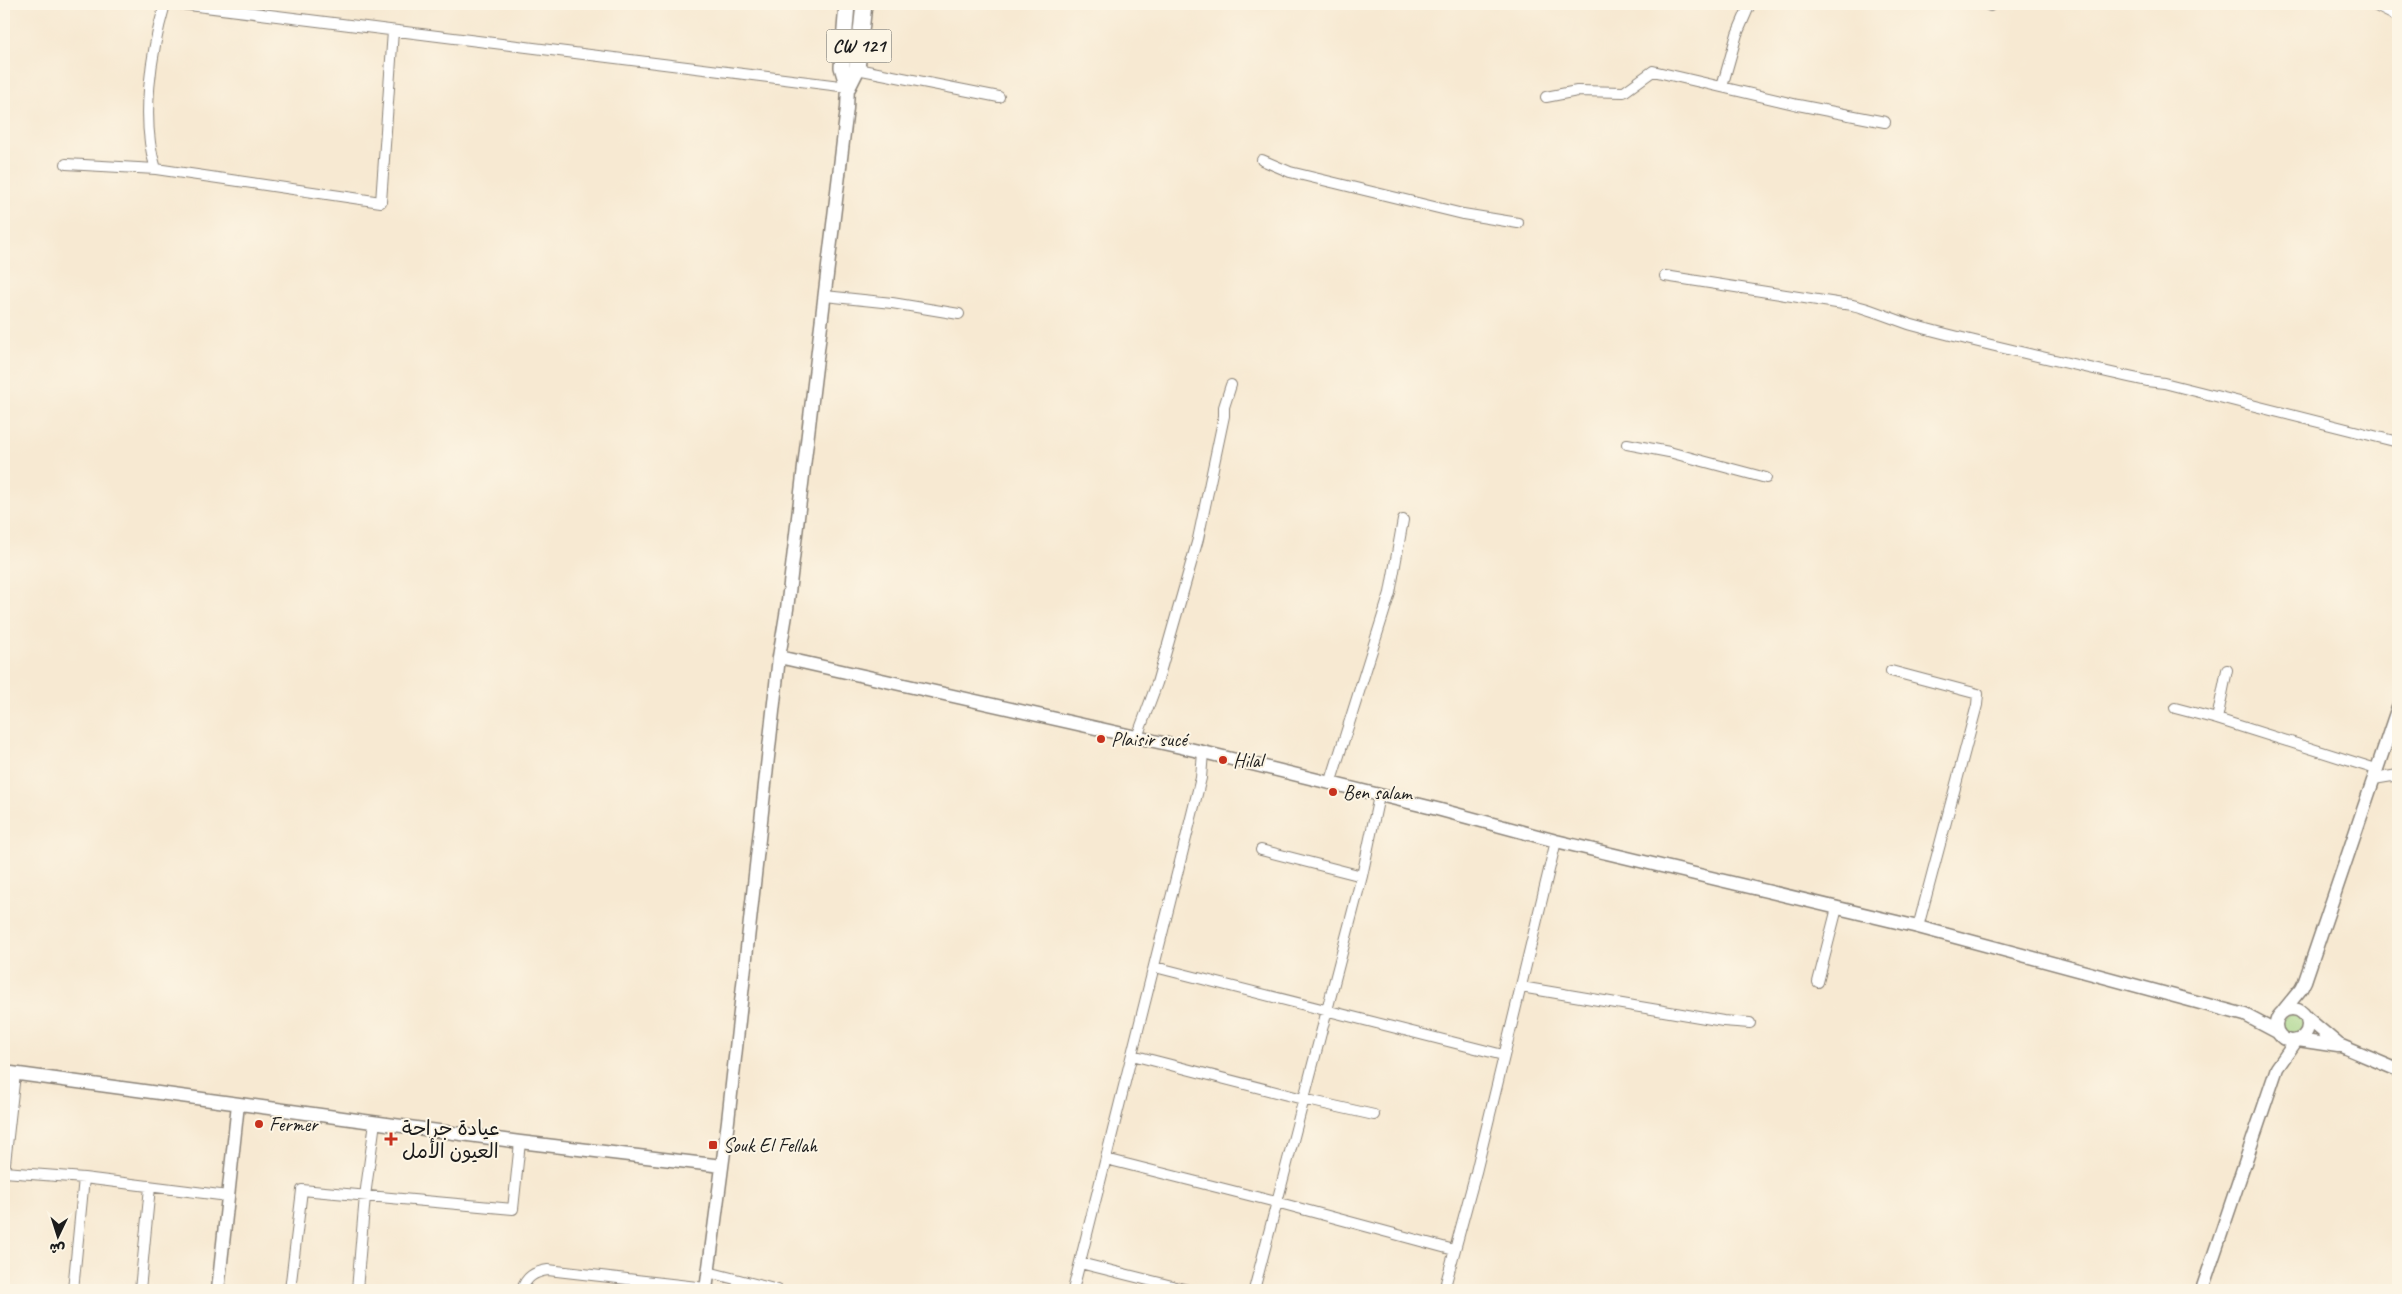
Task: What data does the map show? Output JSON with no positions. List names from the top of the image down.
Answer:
{
  "streets": {
    "highway": ["CW 121"]
  },
  "places": {
    "other": [
      "Plaisir sucé",
      "Hilal",
      "Ben salam",
      "Fermer"
    ],
    "health": ["عيادة جراحة العيون الأمل"],
    "transit": ["Souk El Fellah"]
  },
  "north": "bottom"
}
